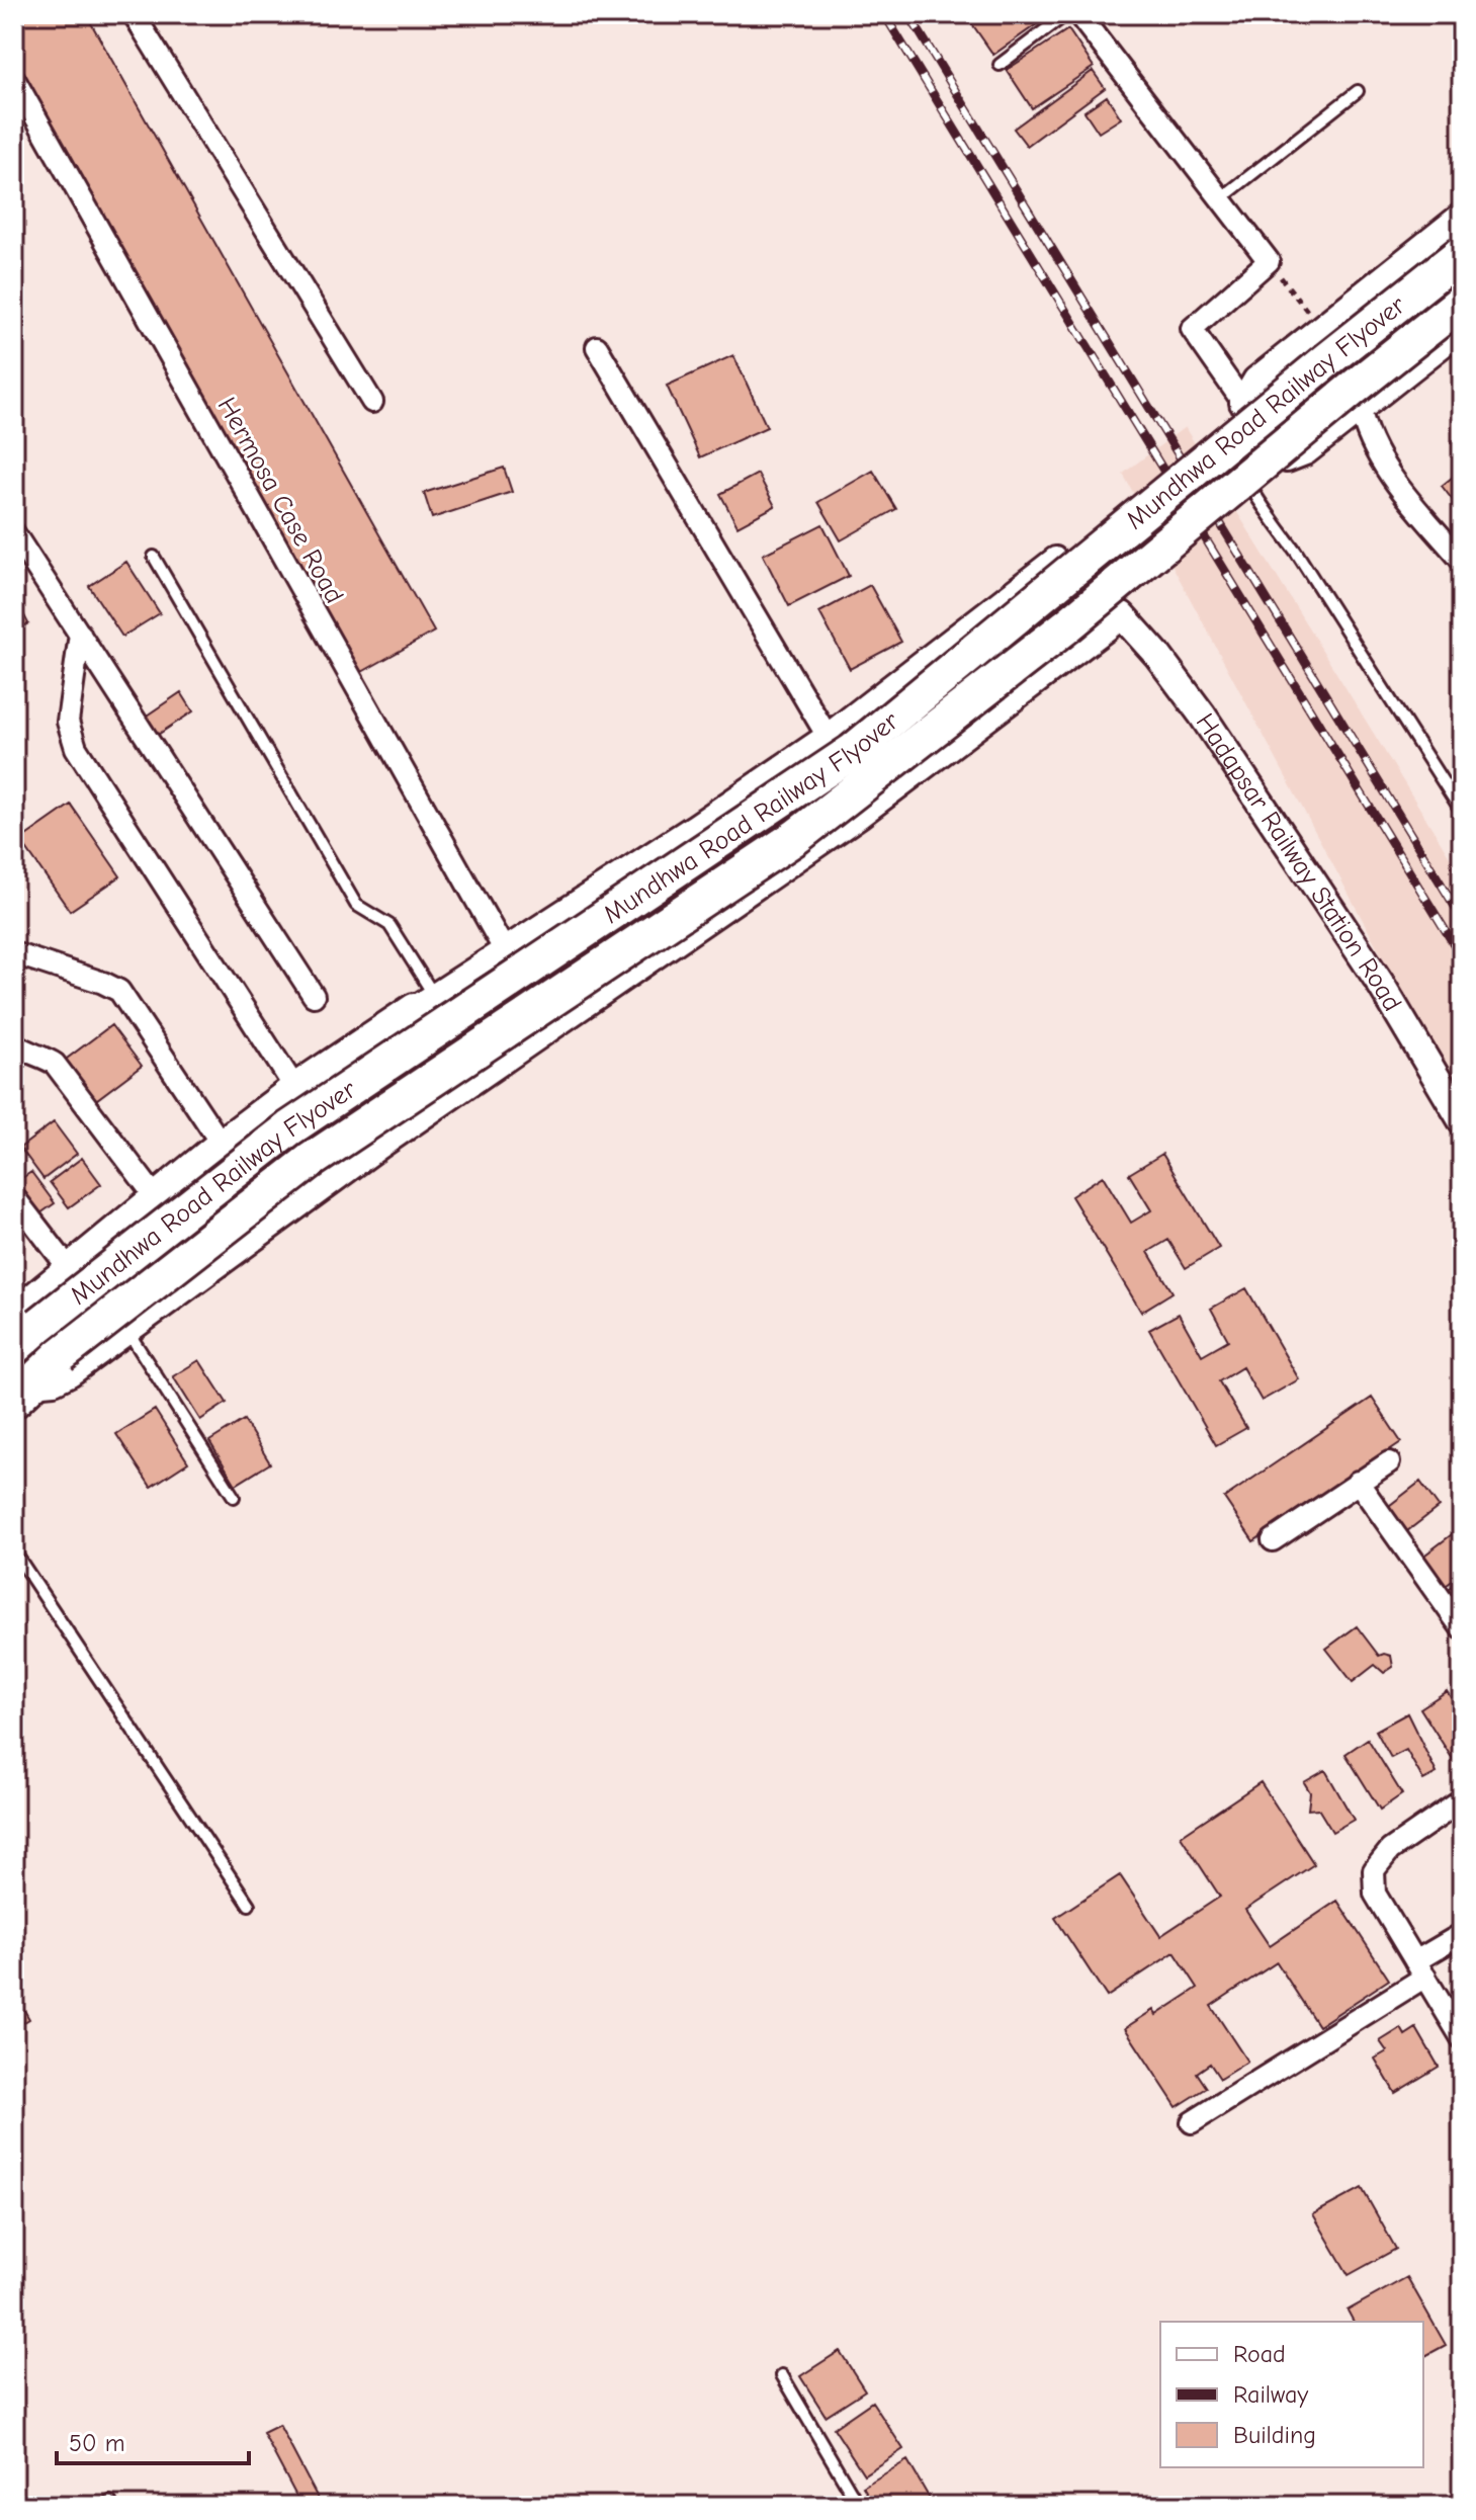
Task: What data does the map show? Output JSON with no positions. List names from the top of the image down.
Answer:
{
  "streets": {
    "highway": ["Mundhwa Road Railway Flyover"],
    "street": ["Hermosa Case Road", "Hadapsar Railway Station Road"]
  },
  "legend": ["Road", "Railway", "Building"],
  "scale_bar": "50 m"
}
